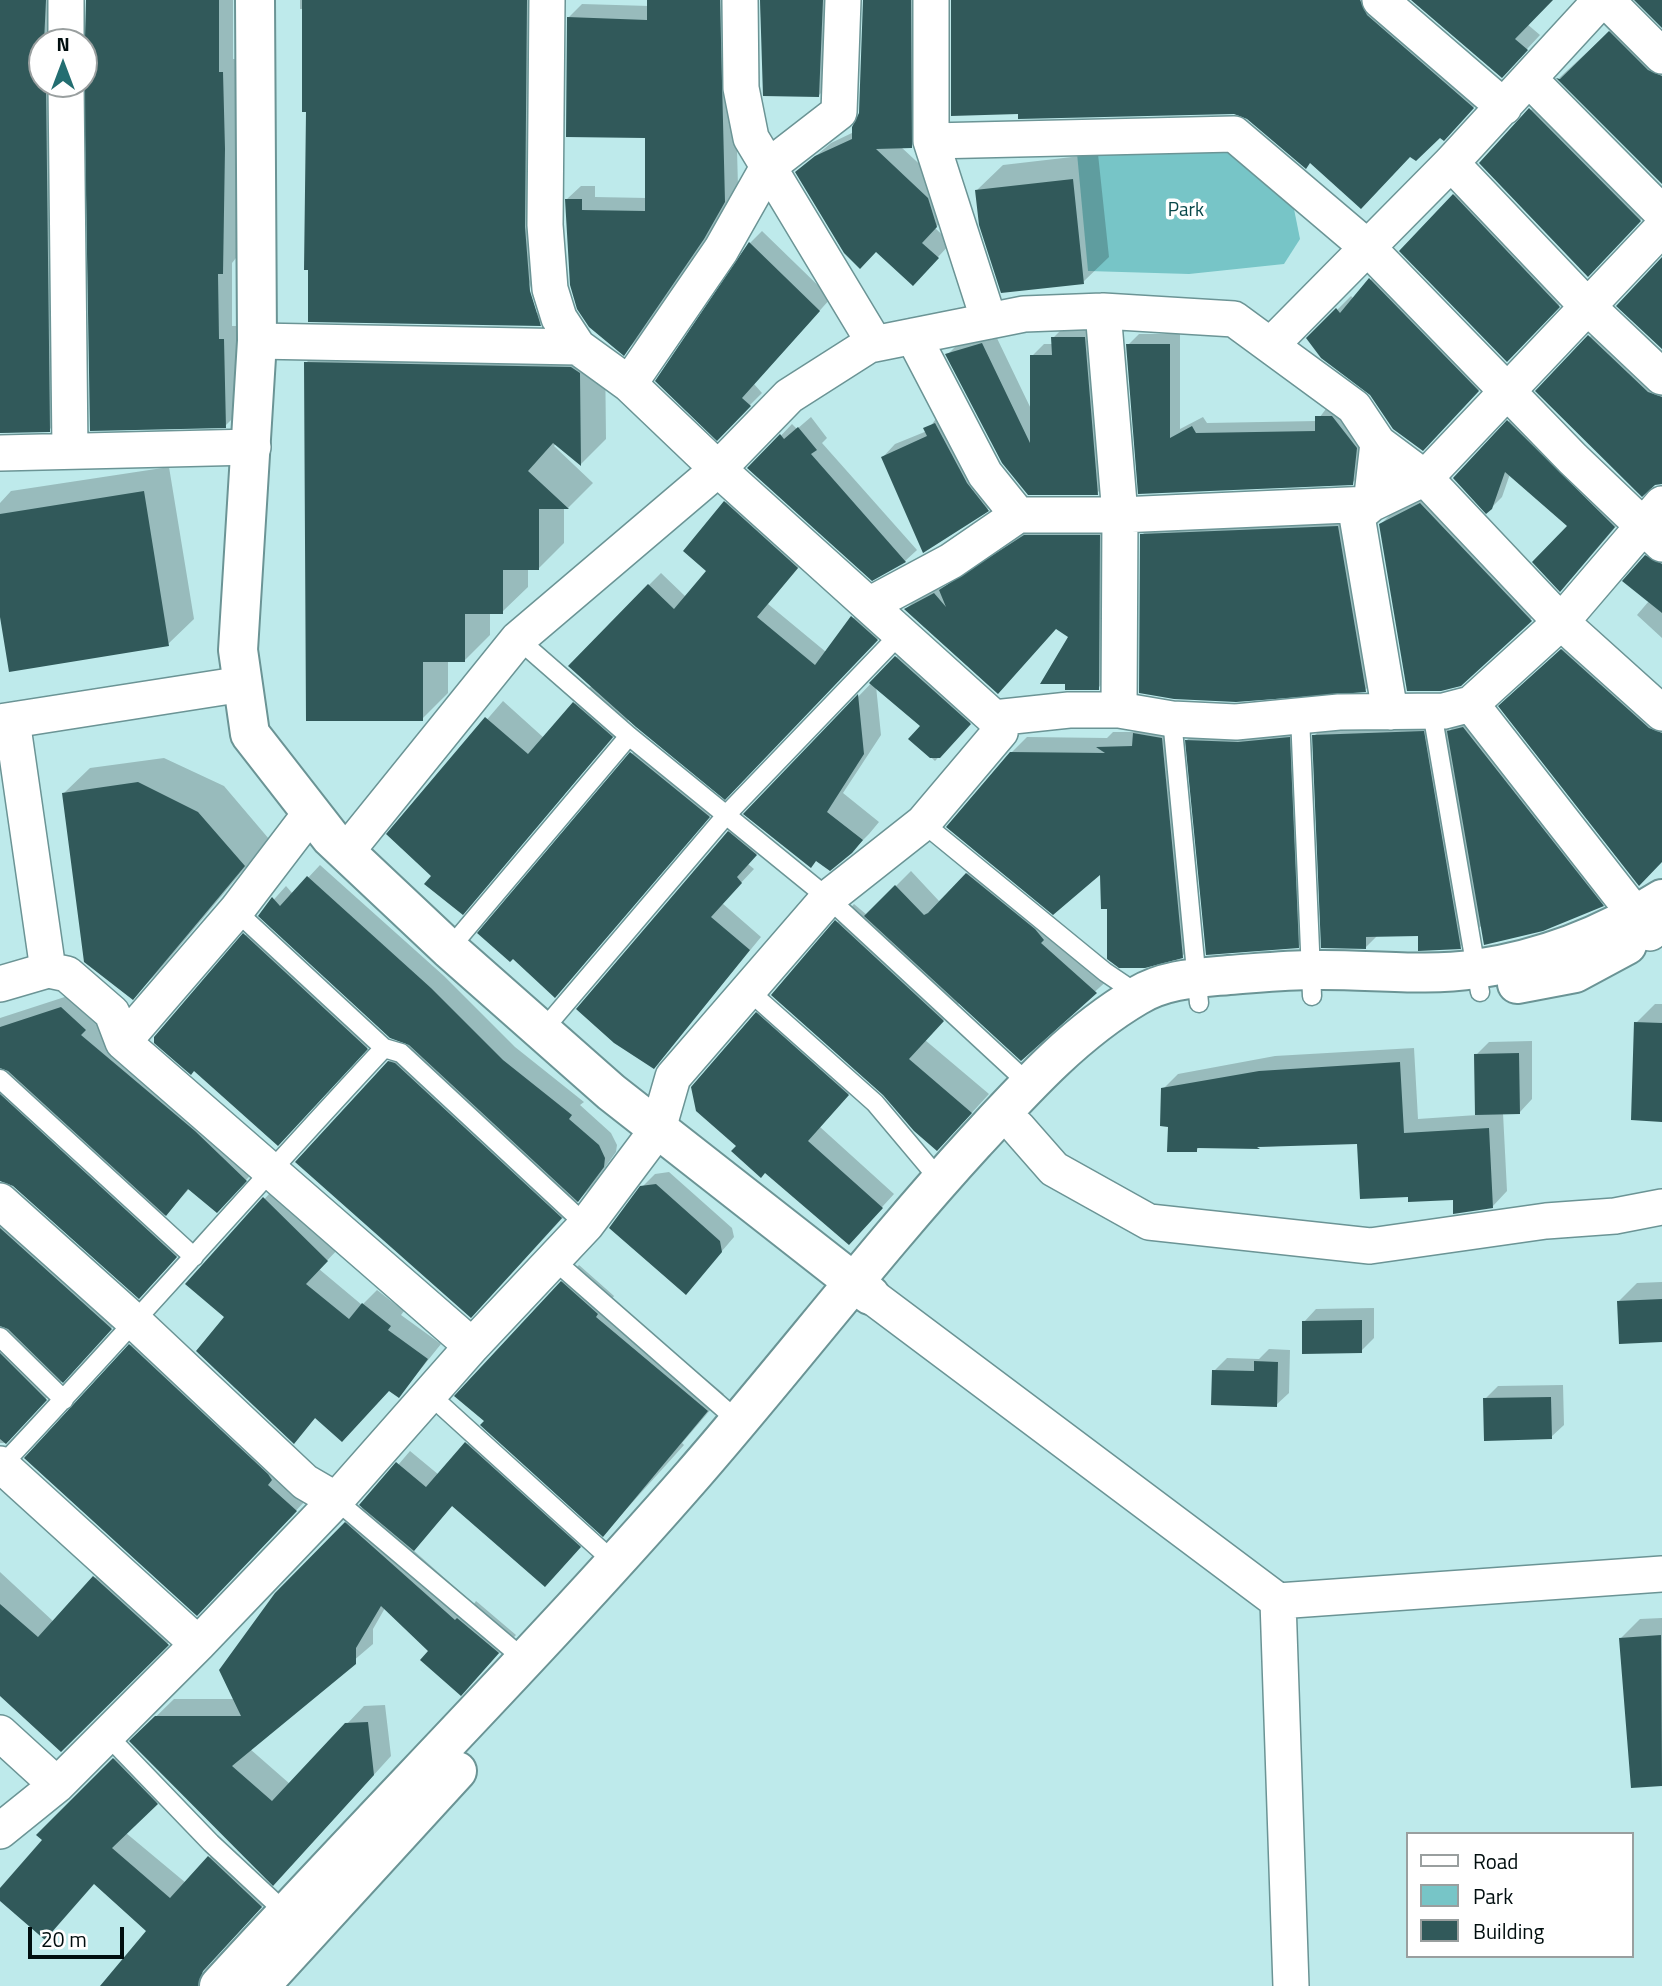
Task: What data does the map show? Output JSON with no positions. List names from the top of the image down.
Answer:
{
  "parks": ["Park"],
  "legend": ["Road", "Park", "Building"],
  "scale_bar": "20 m",
  "north": "top"
}
